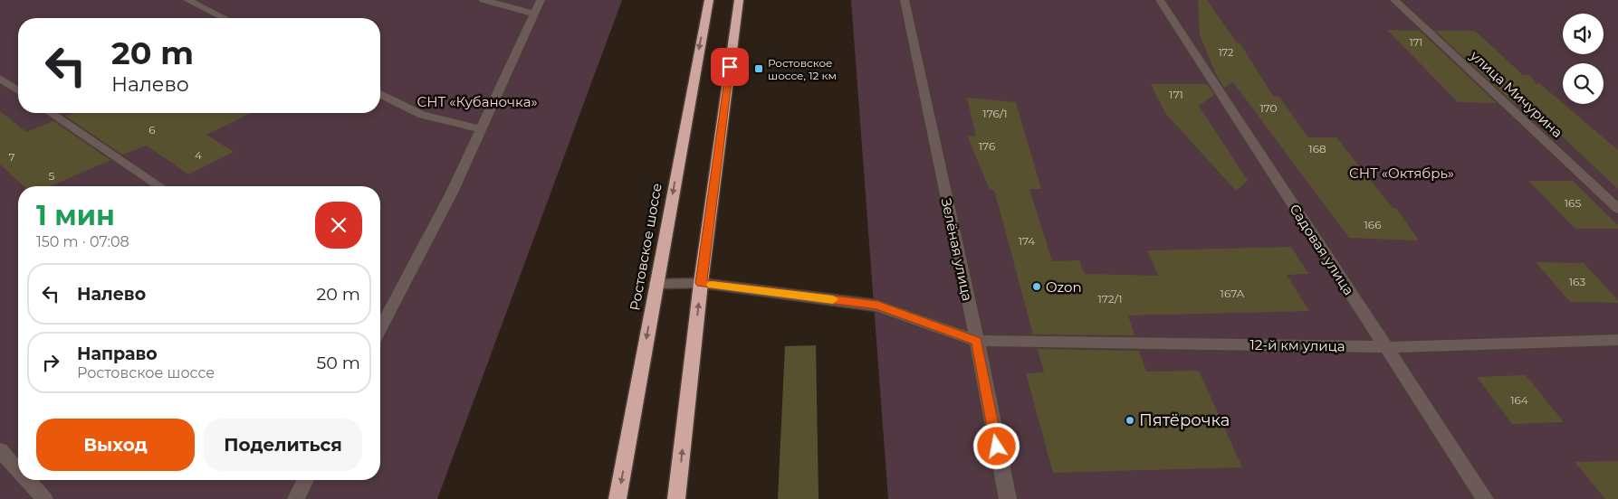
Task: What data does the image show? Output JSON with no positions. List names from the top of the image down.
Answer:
{
  "streets": {
    "highway": ["Ростовское шоссе"],
    "street": [
      "улица Мичурина",
      "Зелёная улица",
      "Садовая улица",
      "12-й км улица"
    ]
  },
  "crossings": [
    ["Ростовское шоссе", "12-й км улица"],
    ["Зелёная улица", "12-й км улица"],
    ["Садовая улица", "12-й км улица"]
  ],
  "parks": ["СНТ «Кубаночка»", "СНТ «Октябрь»"],
  "places": {
    "transit": ["Ростовское шоссе, 12 км"],
    "other": ["Ozon", "Пятёрочка"]
  },
  "house_numbers": [
    "171",
    "172",
    "171",
    "170",
    "176/1",
    "6",
    "176",
    "168",
    "4",
    "7",
    "5",
    "165",
    "166",
    "174",
    "163",
    "167А",
    "172/1",
    "164"
  ],
  "page": {
    "turn": ["20 m", "Налево"],
    "heading": ["1 мин", "150 m · 07:08"],
    "list": [
      {
        "name": "Налево",
        "value": "20 m"
      },
      {
        "name": "Направо",
        "note": "Ростовское шоссе",
        "value": "50 m"
      }
    ],
    "buttons": ["Выход", "Поделиться"]
  }
}
